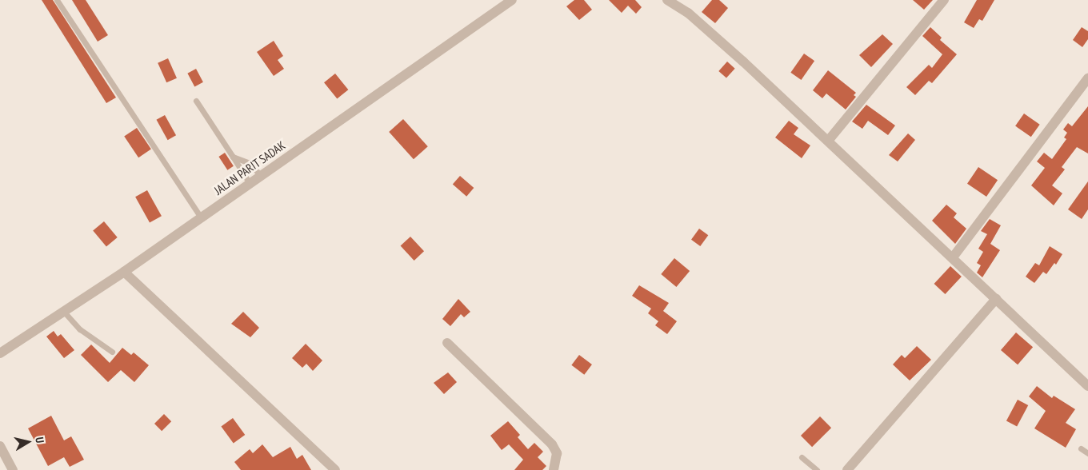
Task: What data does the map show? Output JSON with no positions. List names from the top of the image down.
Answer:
{
  "streets": {
    "street": ["JALAN PARIT SADAK"]
  },
  "north": "right"
}
